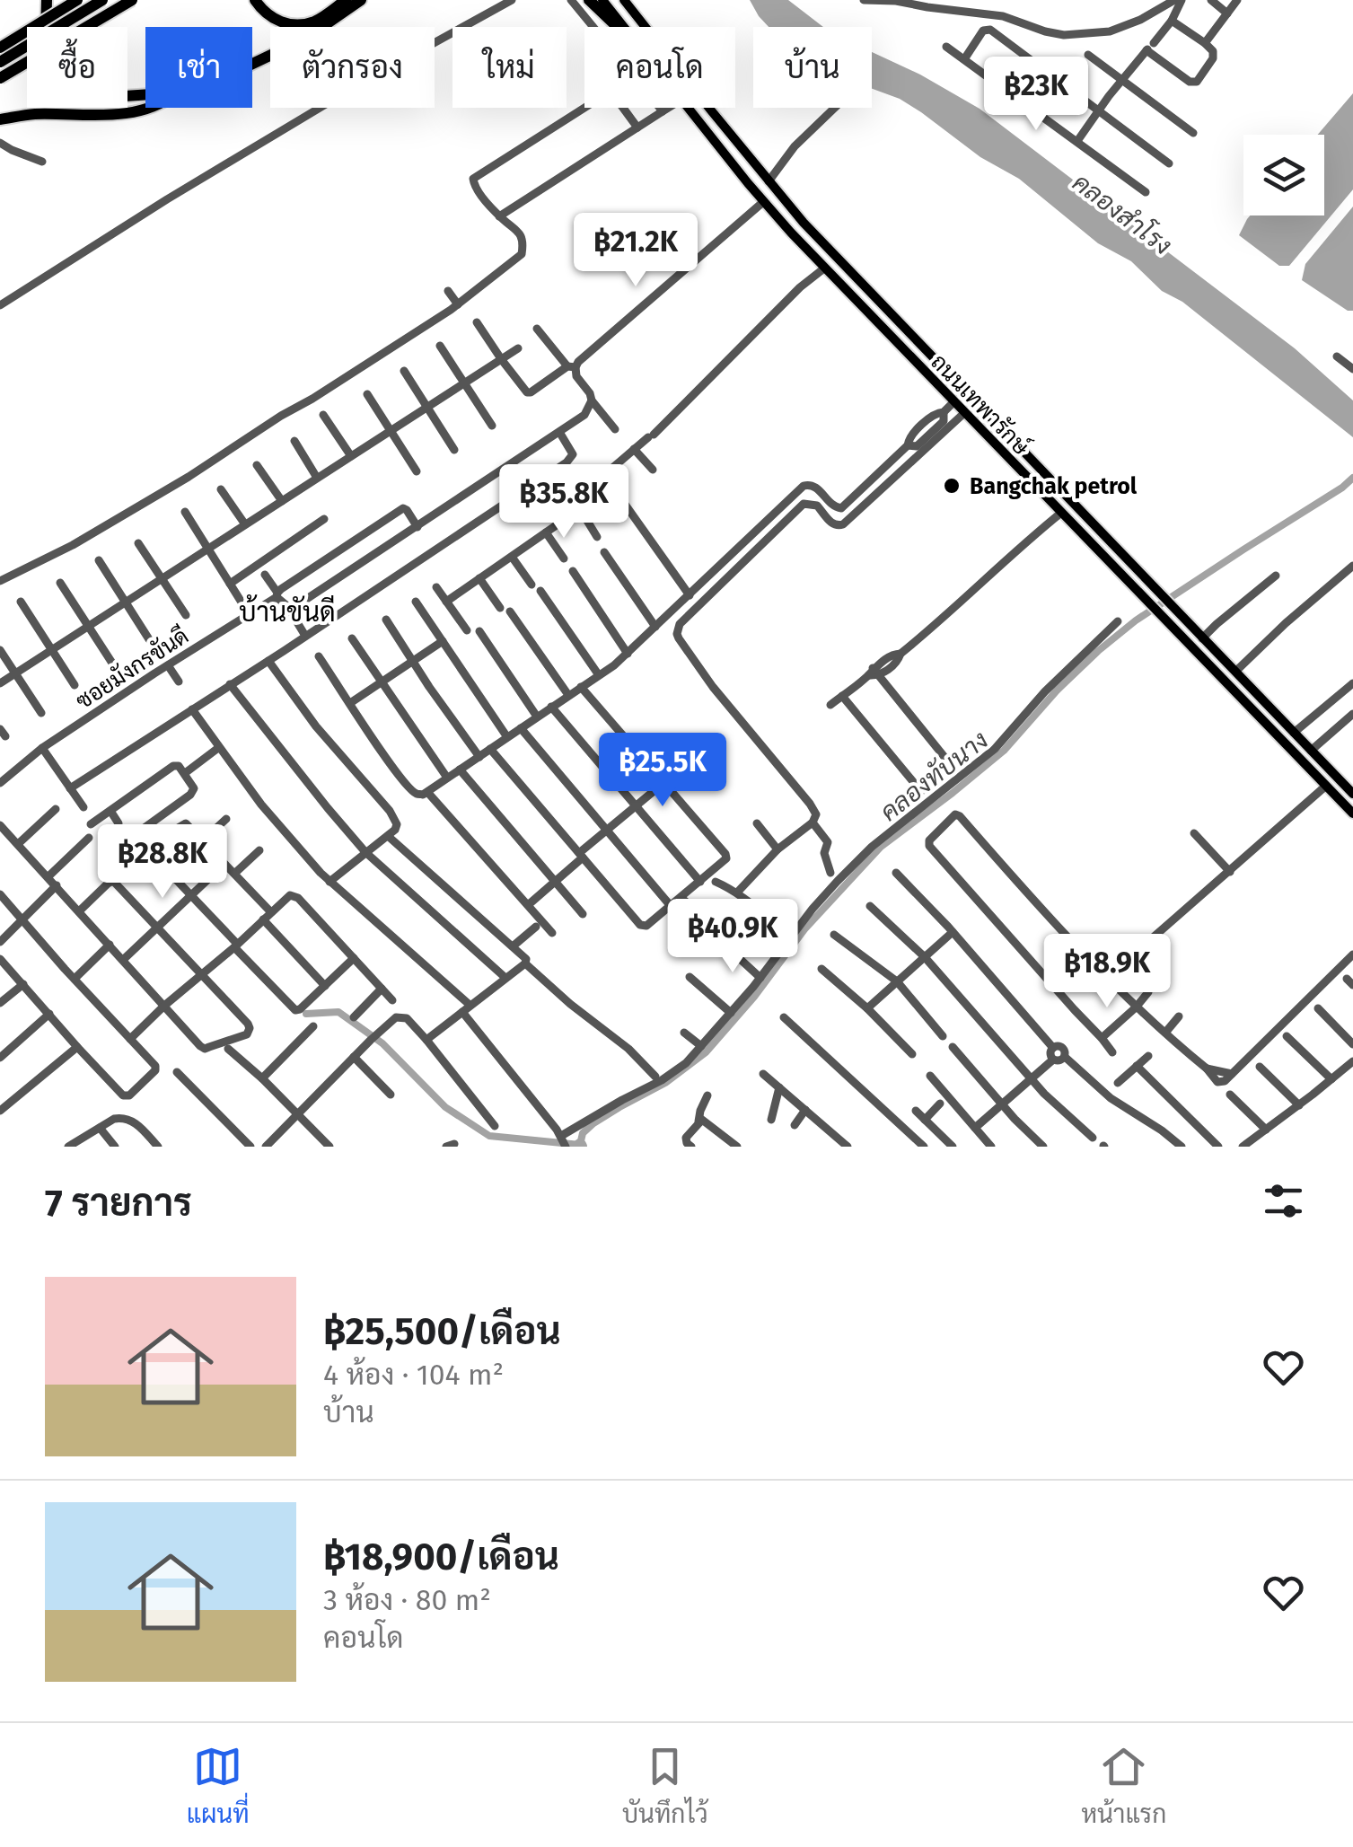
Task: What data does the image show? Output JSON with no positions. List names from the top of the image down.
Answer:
{
  "streets": {
    "main road": ["ถนนเทพารักษ์"],
    "street": ["ซอยมังกรขันดี"]
  },
  "districts": ["บ้านขันดี"],
  "water": ["คลองสำโรง", "คลองทับนาง"],
  "places": ["Bangchak petrol"],
  "page": {
    "chip": [
      "ซื้อ",
      "เช่า",
      "ตัวกรอง",
      "ใหม่",
      "คอนโด",
      "บ้าน"
    ],
    "price": [
      "฿23K",
      "฿21.2K",
      "฿35.8K",
      "฿25.5K",
      "฿28.8K",
      "฿40.9K",
      "฿18.9K"
    ],
    "heading": "7 รายการ",
    "list": [
      {
        "name": "฿25,500/เดือน",
        "note": "4 ห้อง · 104 m² · บ้าน"
      },
      {
        "name": "฿18,900/เดือน",
        "note": "3 ห้อง · 80 m² · คอนโด"
      }
    ],
    "tabs": ["แผนที่", "บันทึกไว้", "หน้าแรก"]
  }
}
